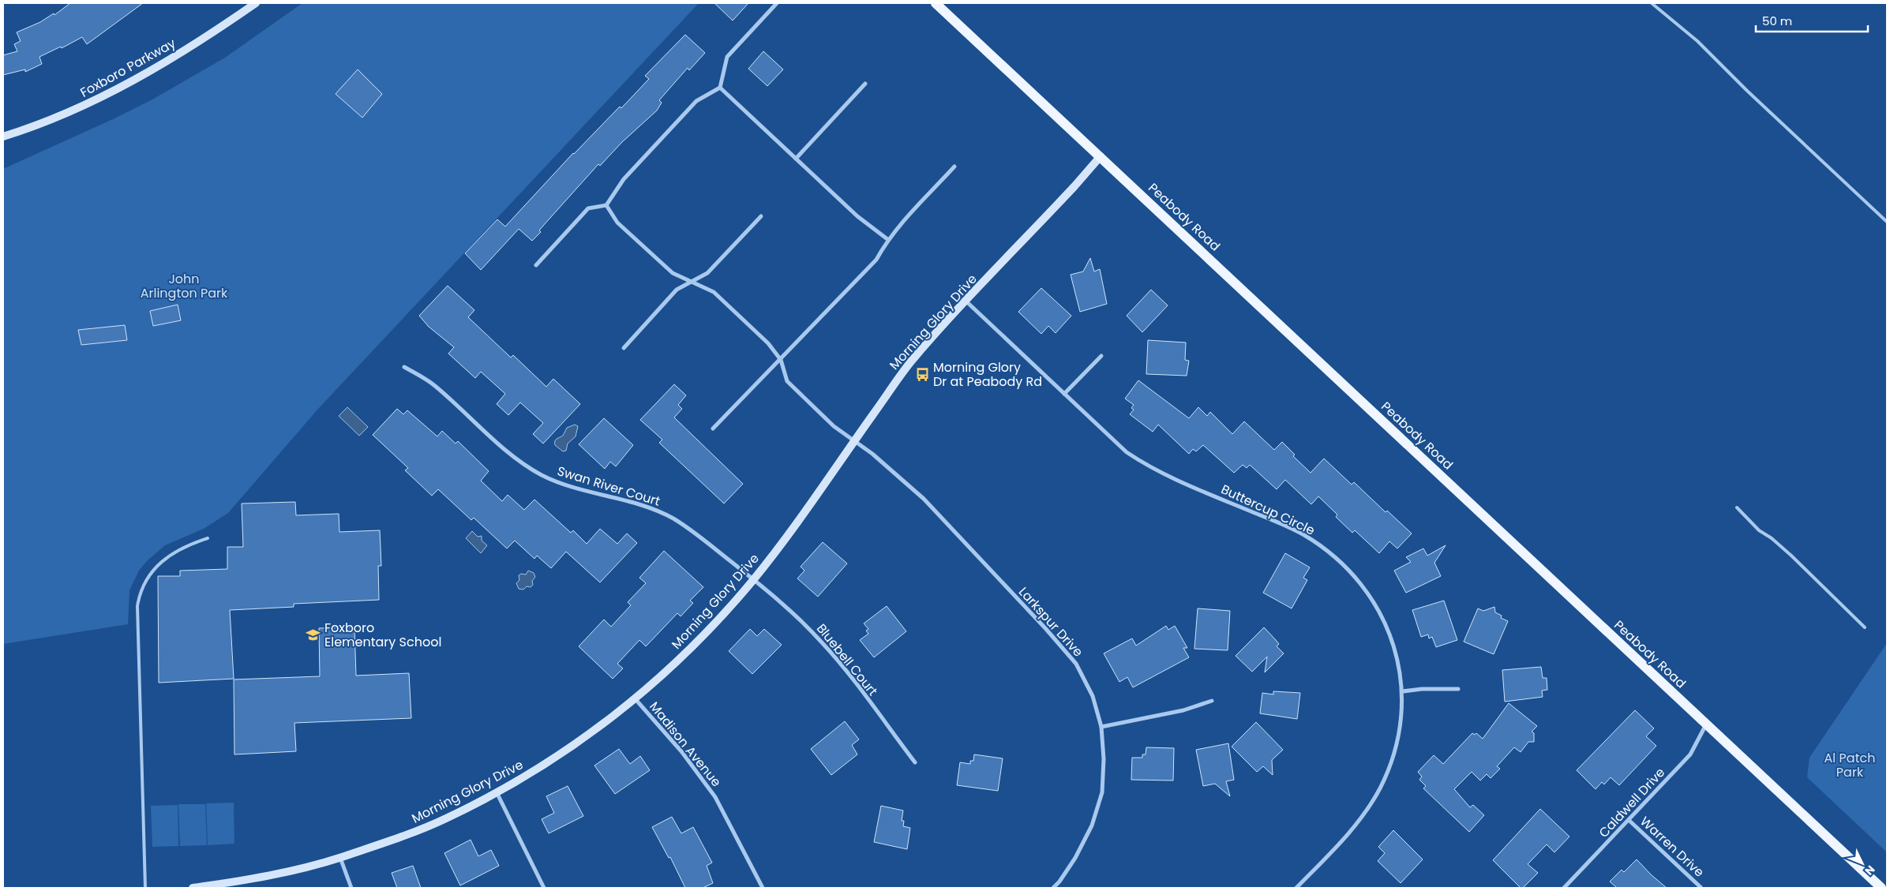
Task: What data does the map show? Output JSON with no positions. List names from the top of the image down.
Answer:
{
  "streets": {
    "main road": ["Peabody Road"],
    "street": [
      "Foxboro Parkway",
      "Morning Glory Drive",
      "Swan River Court",
      "Buttercup Circle",
      "Larkspur Drive",
      "Bluebell Court",
      "Madison Avenue",
      "Caldwell Drive",
      "Warren Drive"
    ]
  },
  "crossings": [
    ["Peabody Road", "Morning Glory Drive"],
    ["Peabody Road", "Caldwell Drive"],
    ["Morning Glory Drive", "Swan River Court"],
    ["Morning Glory Drive", "Buttercup Circle"],
    ["Morning Glory Drive", "Larkspur Drive"],
    ["Morning Glory Drive", "Bluebell Court"],
    ["Morning Glory Drive", "Madison Avenue"],
    ["Swan River Court", "Bluebell Court"],
    ["Caldwell Drive", "Warren Drive"]
  ],
  "parks": ["John Arlington Park", "Al Patch Park"],
  "places": {
    "bus stop": ["Morning Glory Dr at Peabody Rd"],
    "school or university": ["Foxboro Elementary School"]
  },
  "scale_bar": "50 m",
  "north": "bottom right"
}
